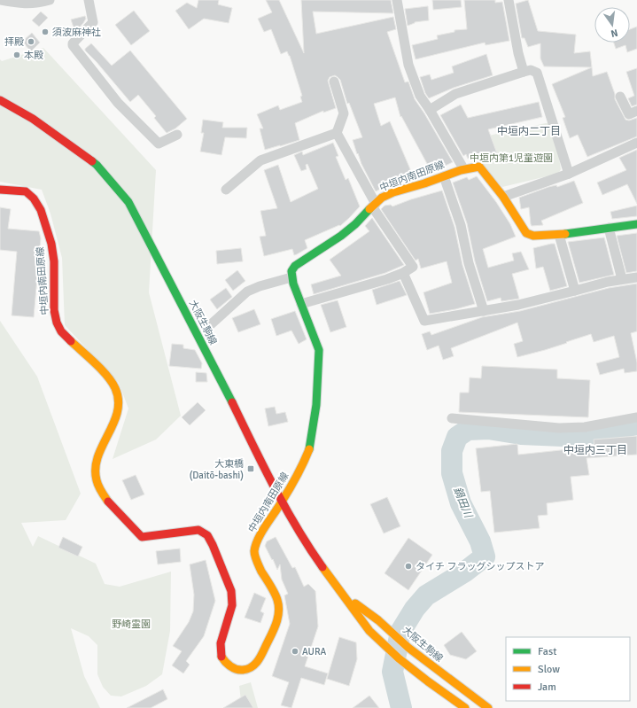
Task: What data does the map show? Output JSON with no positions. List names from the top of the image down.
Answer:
{
  "streets": {
    "main road": ["中垣内南田原線", "大阪生駒線"]
  },
  "crossings": [
    ["中垣内南田原線", "大阪生駒線"]
  ],
  "districts": ["中垣内二丁目", "中垣内三丁目"],
  "water": ["鍋田川"],
  "parks": ["中垣内第1児童遊園", "野崎霊園"],
  "places": {
    "other": [
      "須波麻神社",
      "拝殿",
      "本殿",
      "タイチ フラッグシップストア",
      "AURA"
    ],
    "transit": ["大東橋 (Daitō-bashi)"]
  },
  "legend": ["Fast", "Slow", "Jam"],
  "north": "bottom"
}
